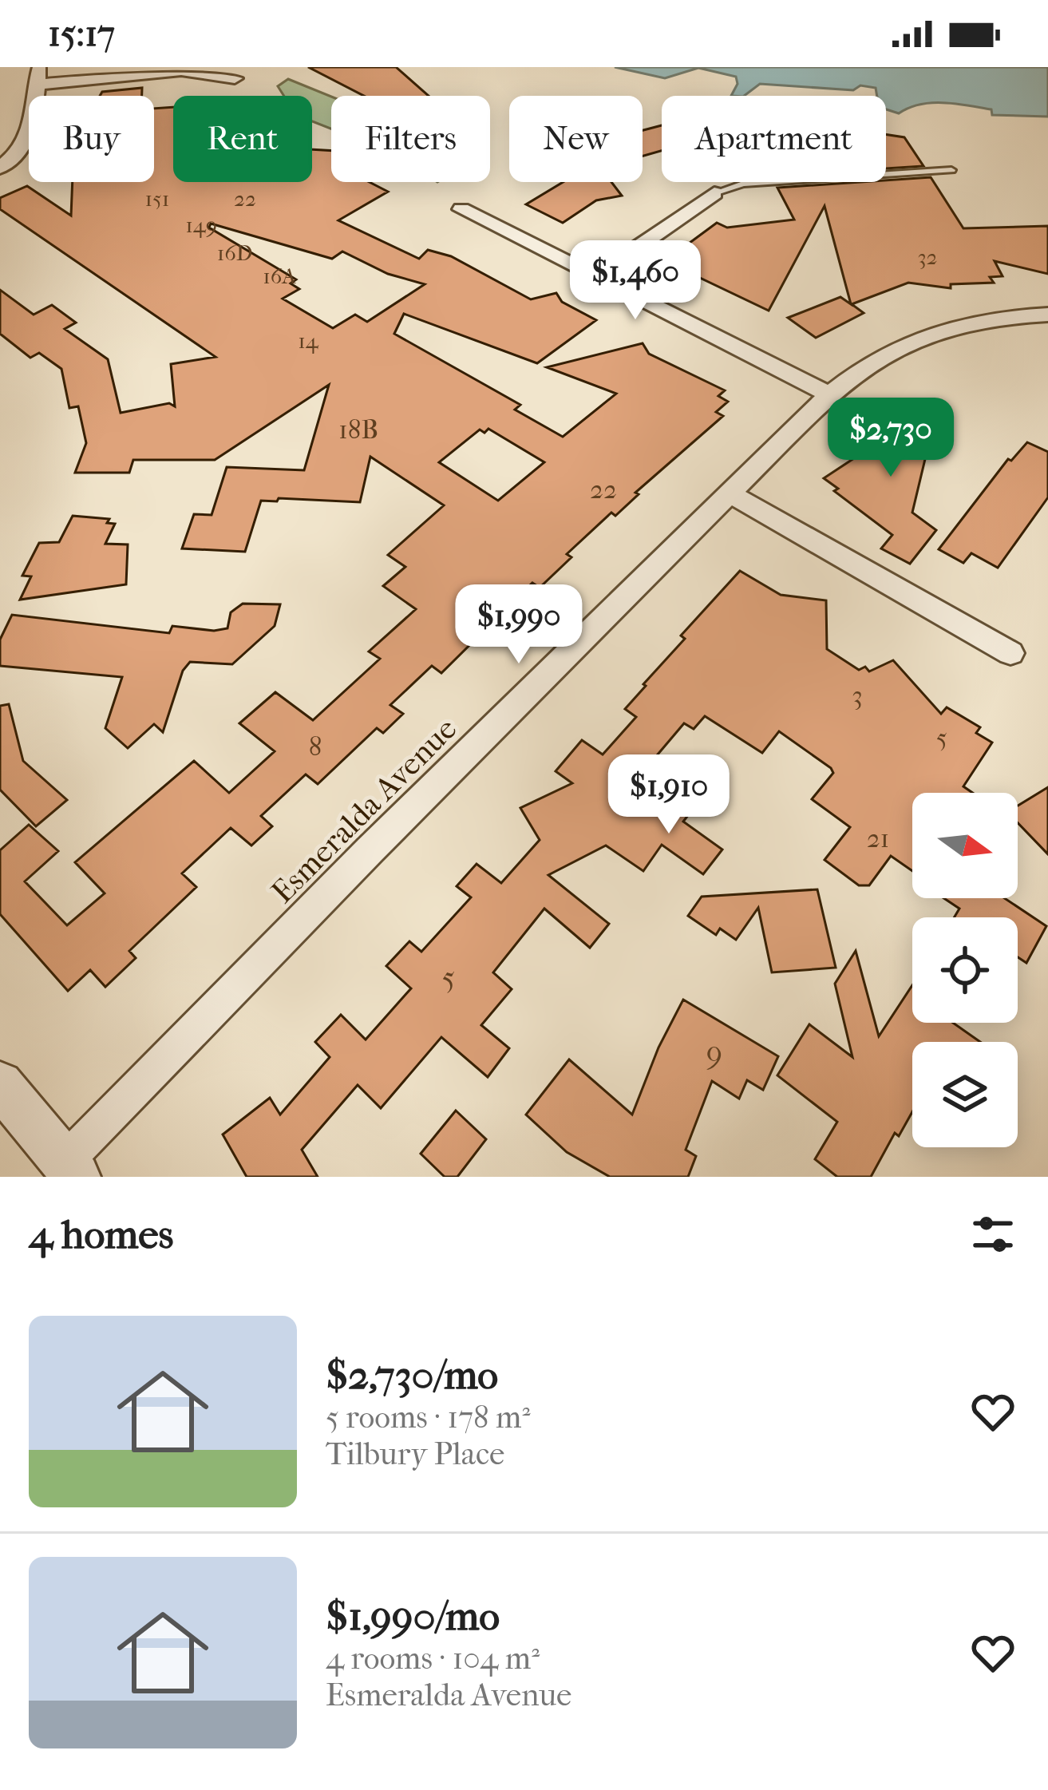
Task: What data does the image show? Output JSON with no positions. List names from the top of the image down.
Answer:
{
  "streets": {
    "street": ["Esmeralda Avenue"]
  },
  "house_numbers": [
    "151",
    "22",
    "149",
    "16D",
    "32",
    "16A",
    "14",
    "18B",
    "22",
    "3",
    "5",
    "8",
    "21",
    "5",
    "9"
  ],
  "north": "right",
  "page": {
    "status": "15:17",
    "chip": [
      "Buy",
      "Rent",
      "Filters",
      "New",
      "Apartment"
    ],
    "price": [
      "$1,460",
      "$2,730",
      "$1,990",
      "$1,910"
    ],
    "heading": "4 homes",
    "list": [
      {
        "name": "$2,730/mo",
        "note": "5 rooms · 178 m² · Tilbury Place"
      },
      {
        "name": "$1,990/mo",
        "note": "4 rooms · 104 m² · Esmeralda Avenue"
      }
    ]
  }
}
